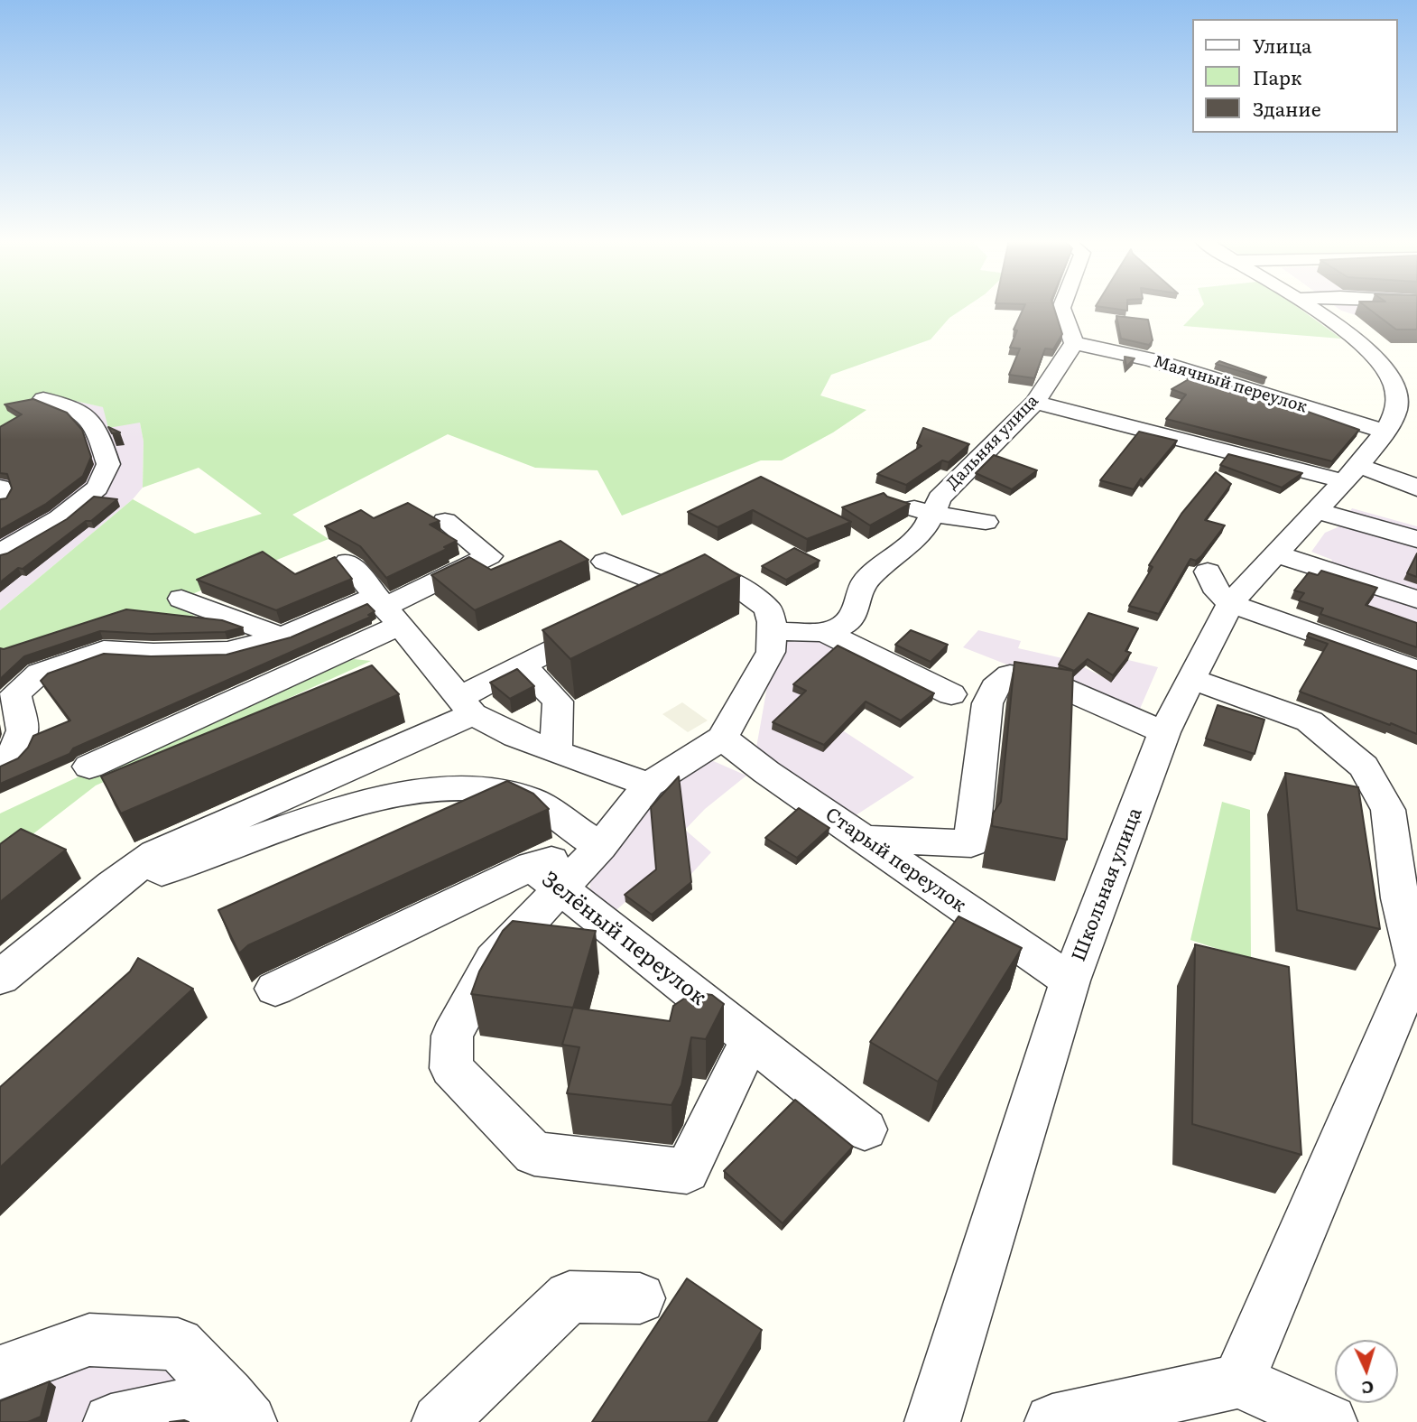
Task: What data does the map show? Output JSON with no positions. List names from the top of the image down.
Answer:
{
  "streets": {
    "street": [
      "Маячный переулок",
      "Дальняя улица",
      "Старый переулок",
      "Школьная улица",
      "Зелёный переулок"
    ]
  },
  "crossings": [
    ["Маячный переулок", "Дальняя улица"],
    ["Маячный переулок", "Школьная улица"],
    ["Старый переулок", "Школьная улица"]
  ],
  "legend": ["Улица", "Парк", "Здание"],
  "north": "bottom"
}
